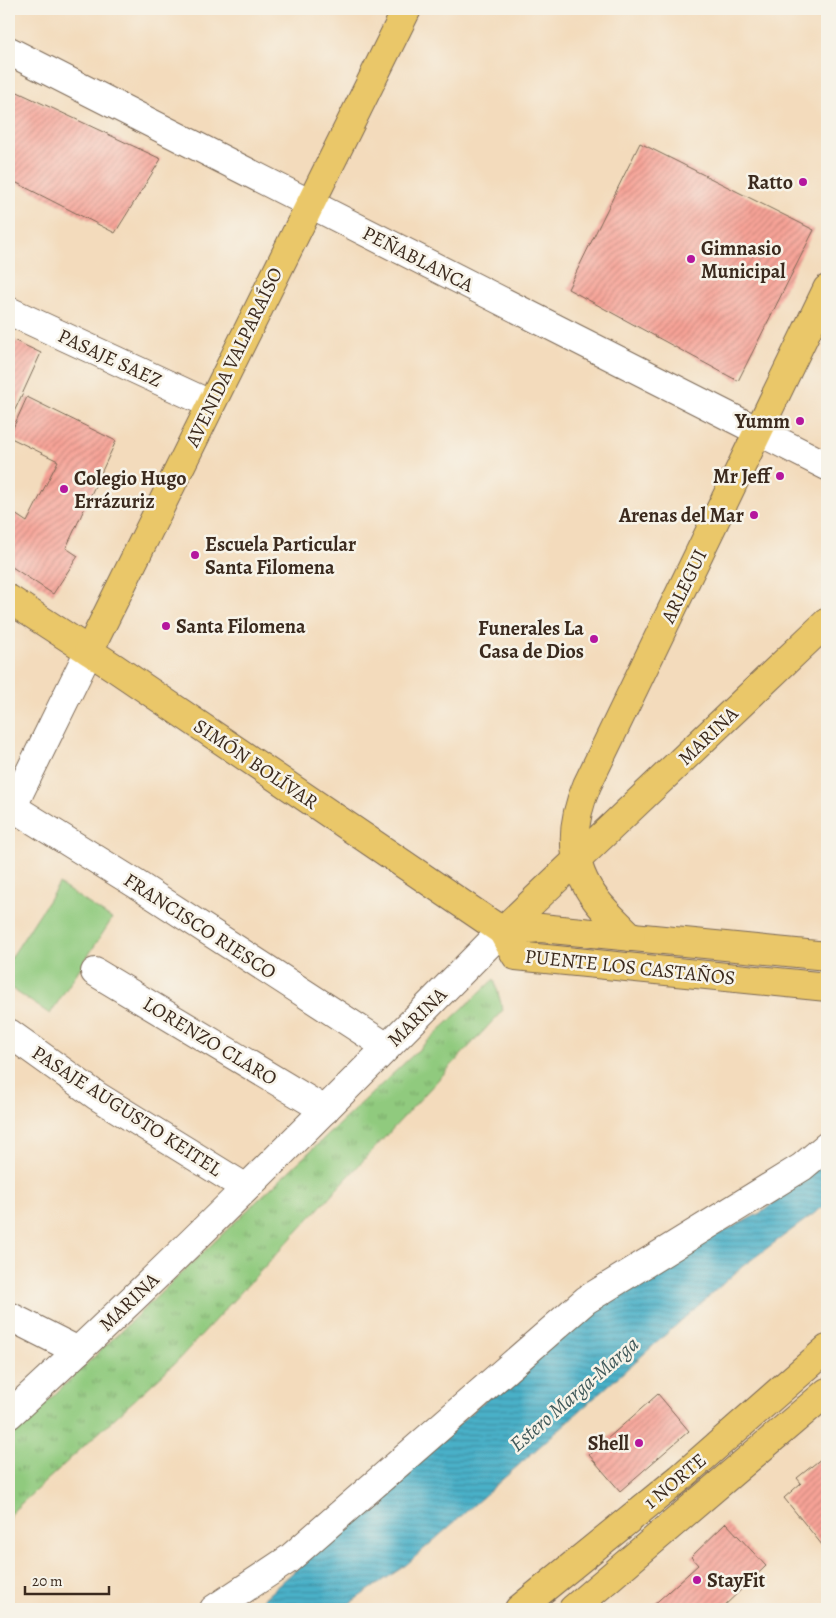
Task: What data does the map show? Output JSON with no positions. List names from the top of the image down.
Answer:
{
  "streets": {
    "main road": [
      "AVENIDA VALPARAÍSO",
      "ARLEGUI",
      "MARINA",
      "SIMÓN BOLÍVAR",
      "PUENTE LOS CASTAÑOS",
      "1 NORTE"
    ],
    "street": [
      "PEÑABLANCA",
      "PASAJE SAEZ",
      "FRANCISCO RIESCO",
      "LORENZO CLARO",
      "PASAJE AUGUSTO KEITEL"
    ]
  },
  "crossings": [
    ["PEÑABLANCA", "AVENIDA VALPARAÍSO"],
    ["PEÑABLANCA", "ARLEGUI"],
    ["AVENIDA VALPARAÍSO", "PASAJE SAEZ"],
    ["AVENIDA VALPARAÍSO", "SIMÓN BOLÍVAR"],
    ["AVENIDA VALPARAÍSO", "FRANCISCO RIESCO"],
    ["ARLEGUI", "MARINA"],
    ["ARLEGUI", "PUENTE LOS CASTAÑOS"],
    ["MARINA", "SIMÓN BOLÍVAR"],
    ["MARINA", "FRANCISCO RIESCO"],
    ["MARINA", "PUENTE LOS CASTAÑOS"],
    ["MARINA", "LORENZO CLARO"],
    ["MARINA", "PASAJE AUGUSTO KEITEL"],
    ["SIMÓN BOLÍVAR", "PUENTE LOS CASTAÑOS"]
  ],
  "water": ["Estero Marga-Marga"],
  "places": [
    "Ratto",
    "Gimnasio Municipal",
    "Yumm",
    "Mr Jeff",
    "Colegio Hugo Errázuriz",
    "Arenas del Mar",
    "Escuela Particular Santa Filomena",
    "Santa Filomena",
    "Funerales La Casa de Dios",
    "Shell",
    "StayFit"
  ],
  "scale_bar": "20 m"
}
